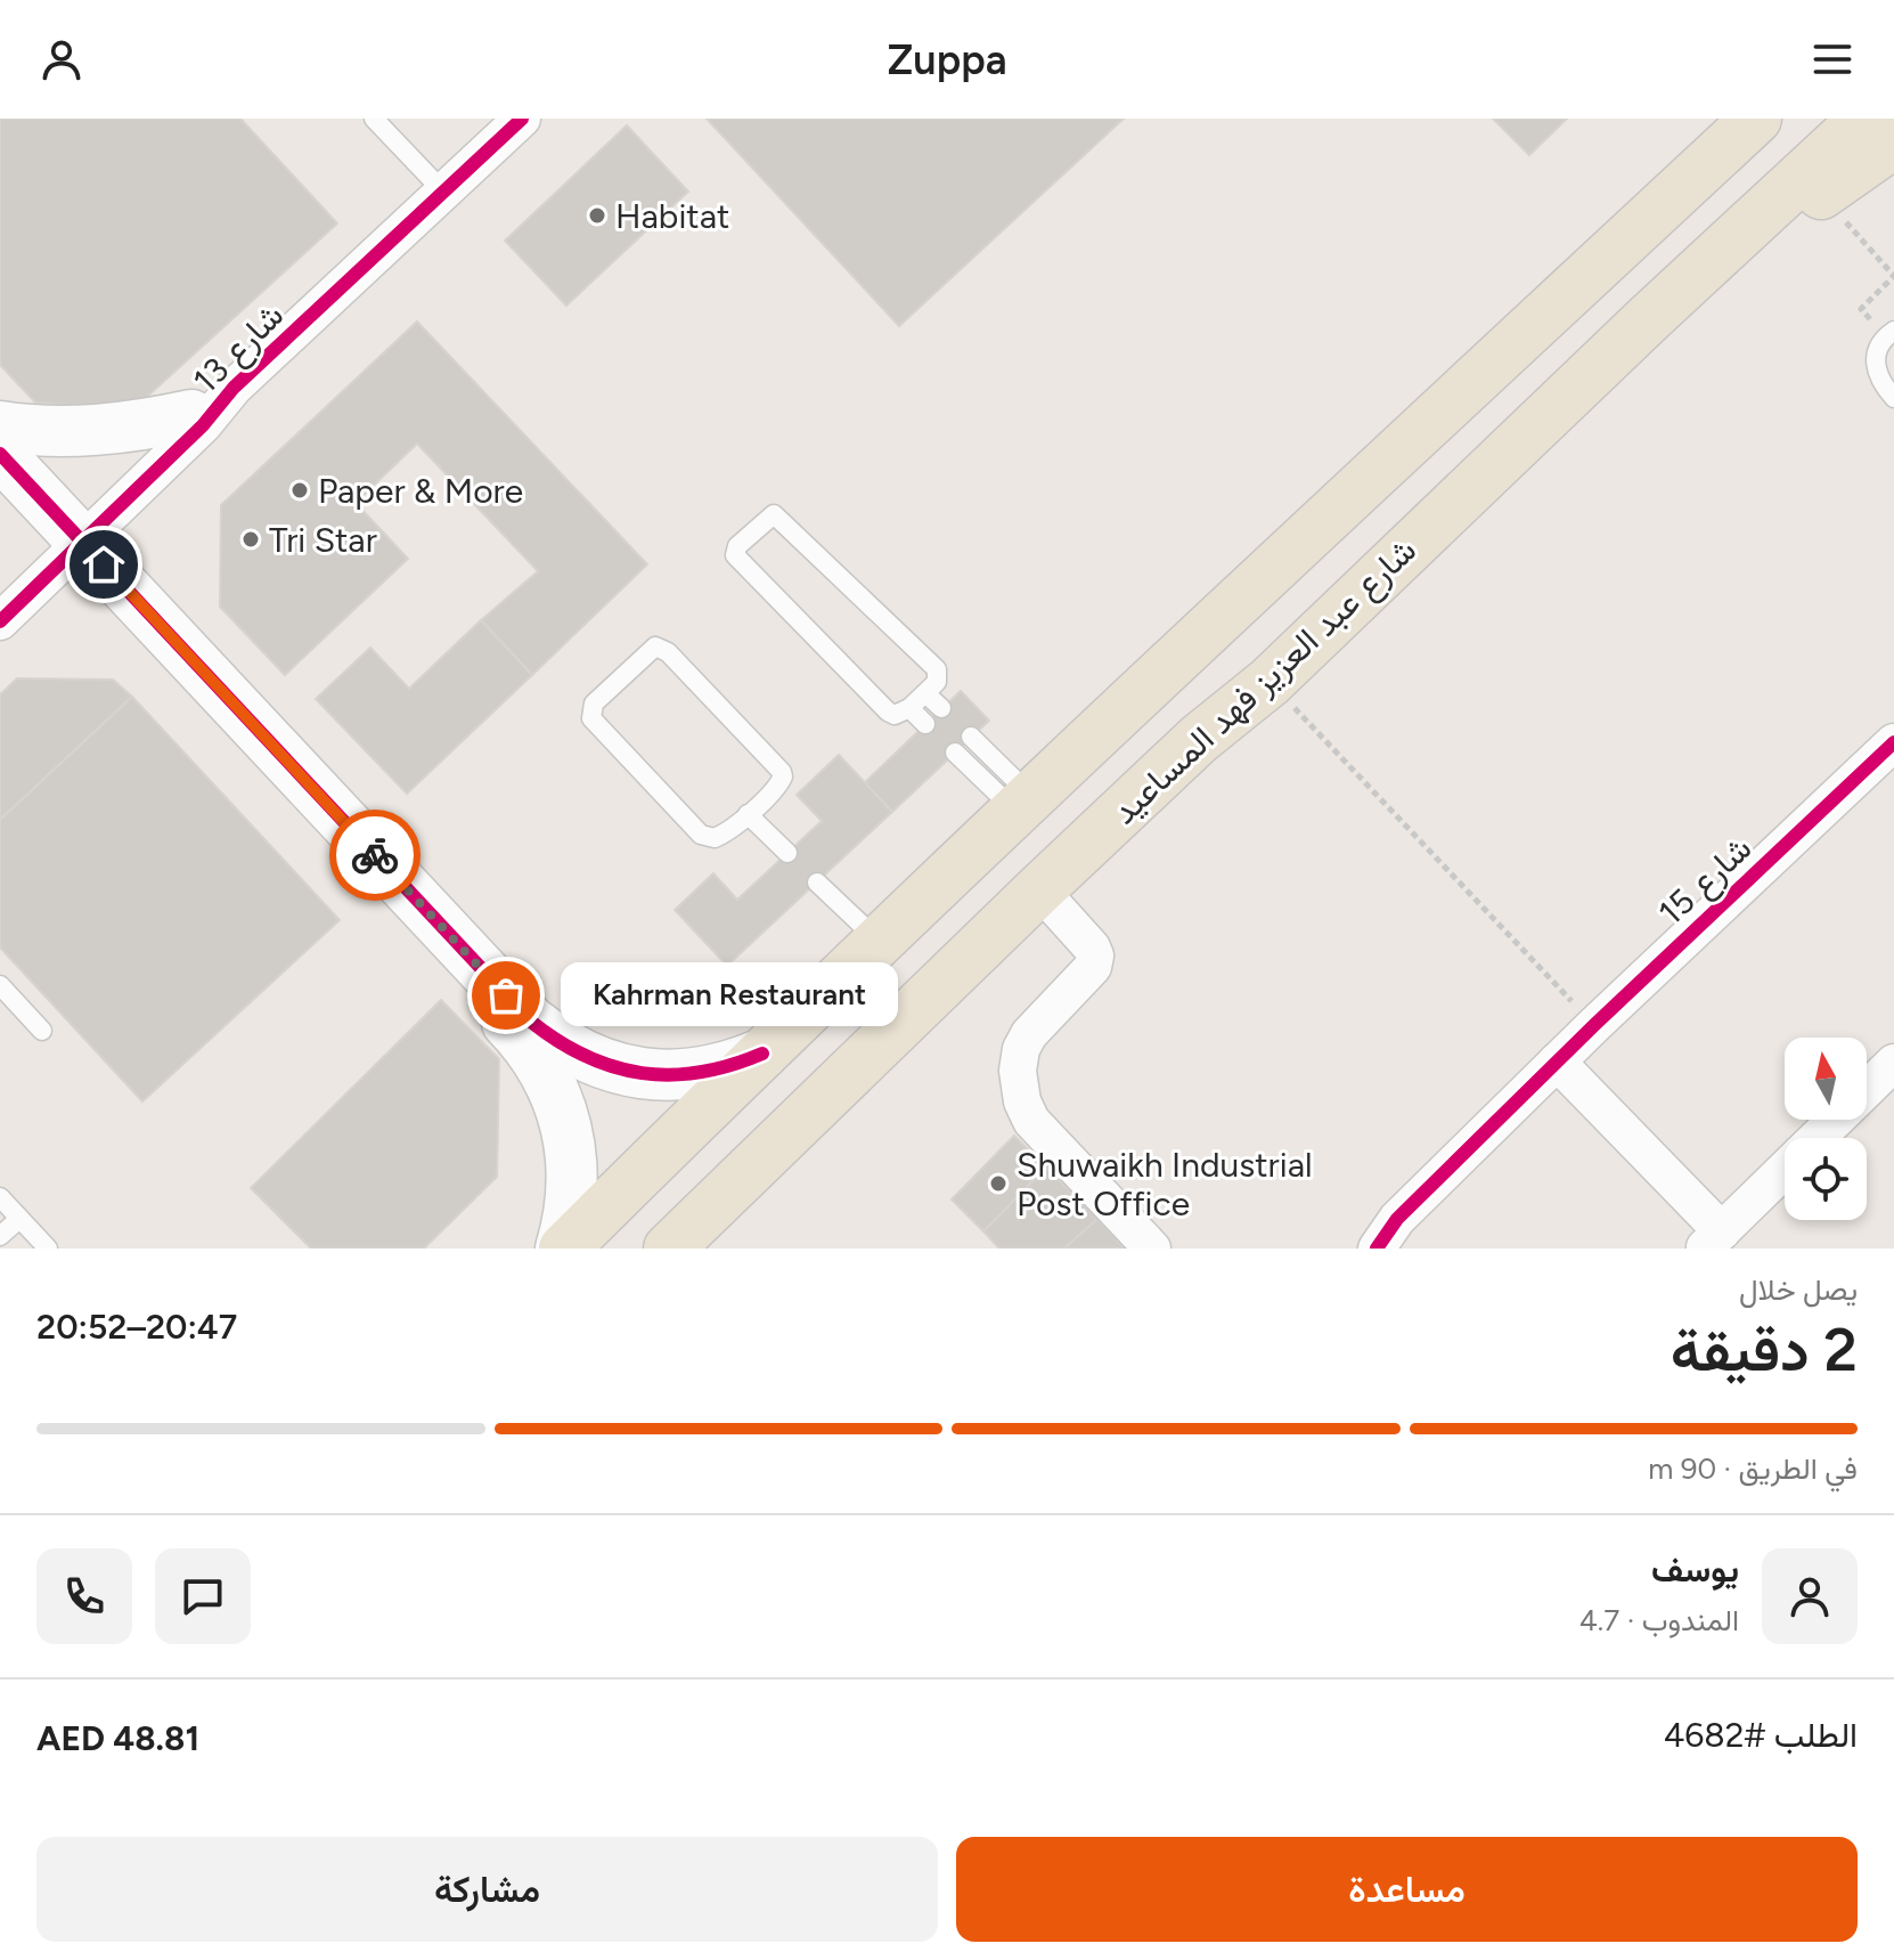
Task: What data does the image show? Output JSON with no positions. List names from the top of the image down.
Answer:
{
  "streets": {
    "main road": ["شارع عبد العزيز فهد المساعيد"],
    "street": ["شارع 13", "شارع 15"]
  },
  "places": [
    "Habitat",
    "Paper & More",
    "Tri Star",
    "Kahrman Restaurant",
    "Shuwaikh Industrial Post Office"
  ],
  "north": "top",
  "page": {
    "header": "Zuppa",
    "bubble": "Kahrman Restaurant",
    "heading": ["2 دقيقة", "يصل خلال", "20:47–20:52"],
    "panel": [
      "يوسف",
      "المندوب · 4.7",
      "الطلب #4682",
      "AED 48.81"
    ],
    "bar": "في الطريق · 90 m",
    "buttons": ["مساعدة", "مشاركة"]
  }
}
